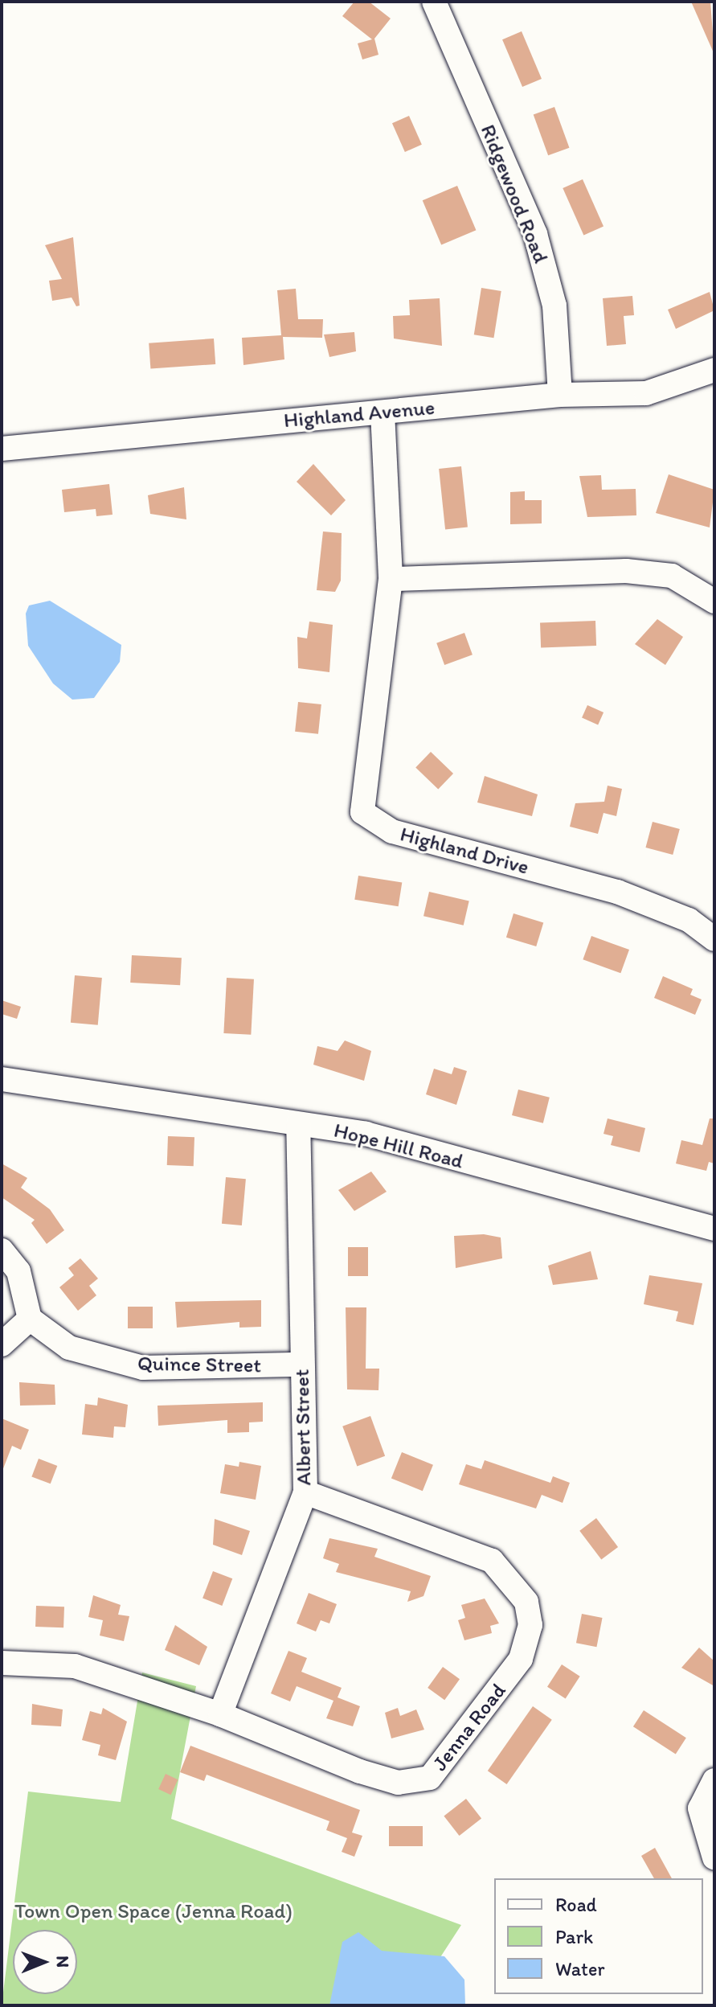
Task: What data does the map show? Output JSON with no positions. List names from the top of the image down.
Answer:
{
  "streets": {
    "street": [
      "Ridgewood Road",
      "Highland Avenue",
      "Highland Drive",
      "Hope Hill Road",
      "Quince Street",
      "Albert Street",
      "Jenna Road"
    ]
  },
  "crossings": [
    ["Ridgewood Road", "Highland Avenue"],
    ["Highland Avenue", "Highland Drive"],
    ["Hope Hill Road", "Albert Street"],
    ["Quince Street", "Albert Street"],
    ["Albert Street", "Jenna Road"]
  ],
  "parks": ["Town Open Space (Jenna Road)"],
  "legend": ["Road", "Park", "Water"],
  "north": "right"
}
